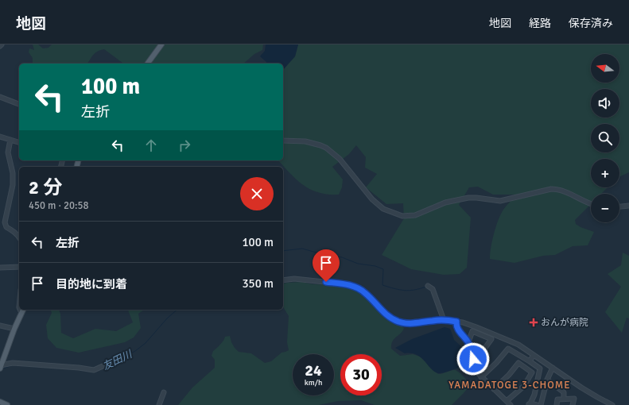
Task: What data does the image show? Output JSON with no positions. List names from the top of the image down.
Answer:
{
  "districts": ["YAMADATOGE 3-CHOME"],
  "water": ["友田川"],
  "places": {
    "health": ["おんが病院"]
  },
  "north": "left",
  "page": {
    "header": "地図",
    "nav": ["地図", "経路", "保存済み"],
    "map_buttons": ["+", "−"],
    "turn": ["100 m", "左折"],
    "heading": ["2 分", "450 m · 20:58"],
    "list": [
      {
        "name": "左折",
        "value": "100 m"
      },
      {
        "name": "目的地に到着",
        "value": "350 m"
      }
    ],
    "speed": "24 km/h",
    "limit": "30"
  }
}
